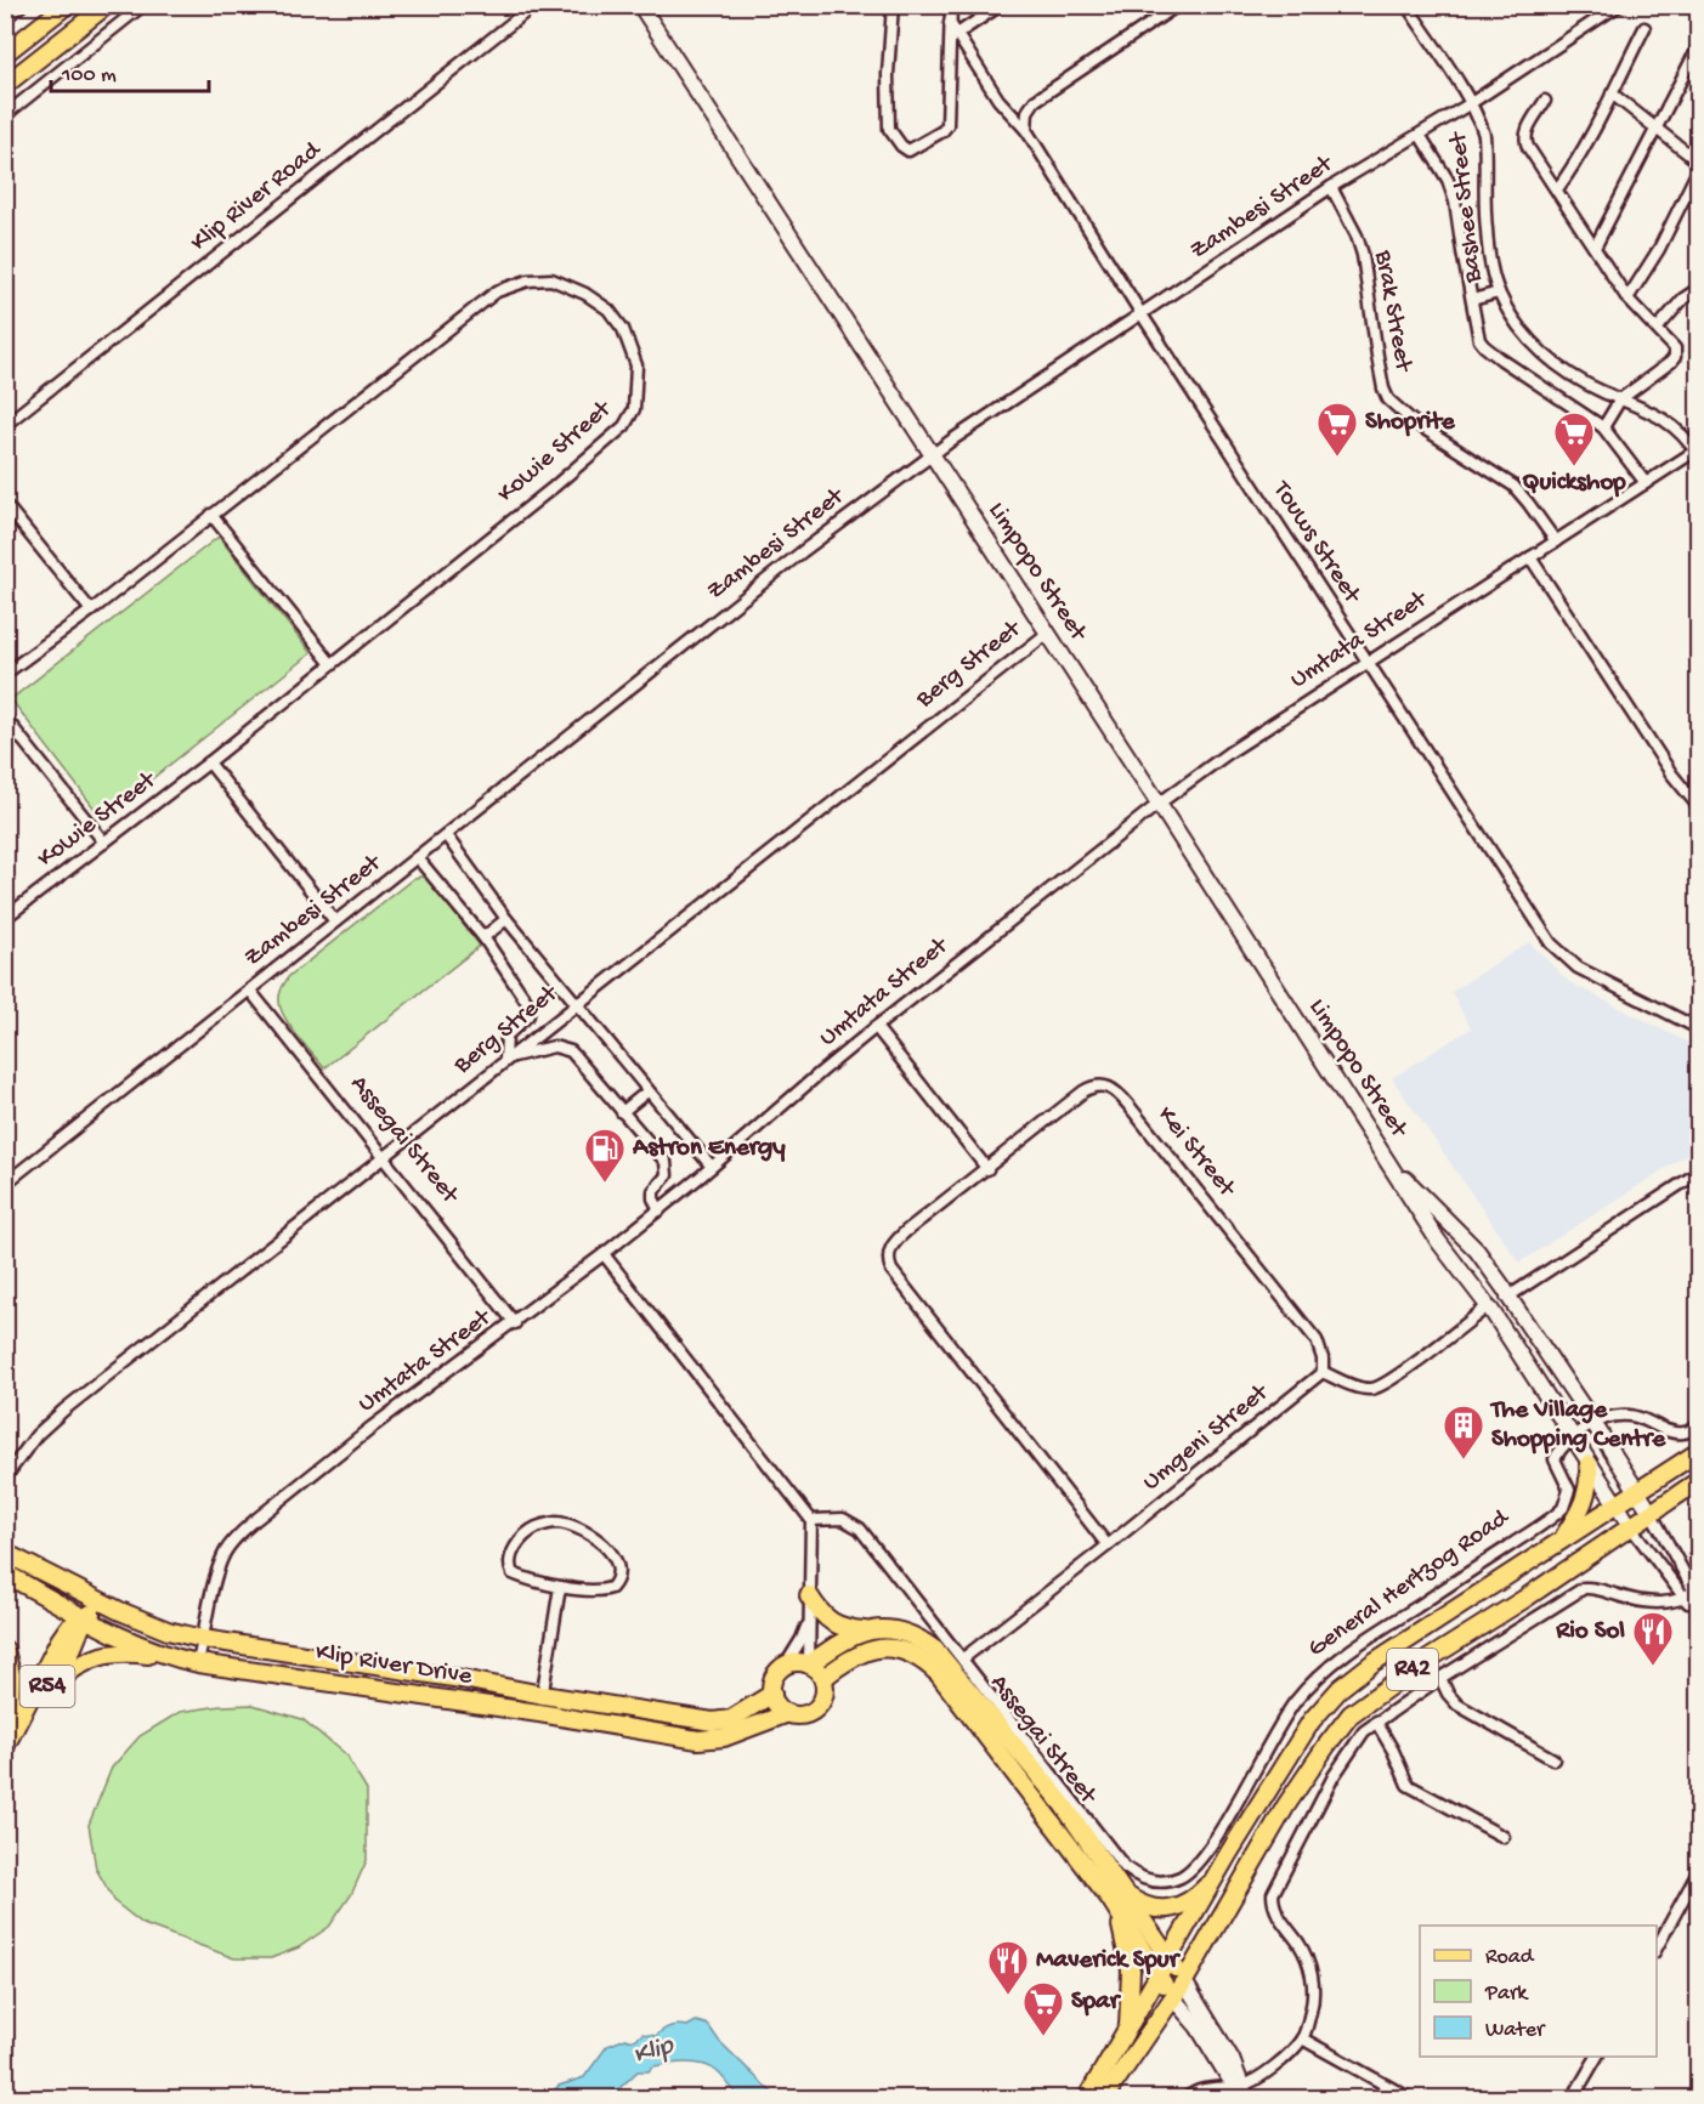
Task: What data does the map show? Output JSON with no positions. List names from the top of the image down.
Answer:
{
  "streets": {
    "main road": [
      "Assegai Street",
      "General Hertzog Road",
      "Klip River Drive",
      "R42",
      "R54"
    ],
    "street": [
      "Klip River Road",
      "Bashee Street",
      "Zambesi Street",
      "Brak Street",
      "Kowie Street",
      "Touws Street",
      "Limpopo Street",
      "Umtata Street",
      "Berg Street",
      "Kei Street",
      "Umgeni Street"
    ]
  },
  "crossings": [
    ["Bashee Street", "Zambesi Street"],
    ["Bashee Street", "Umtata Street"],
    ["Zambesi Street", "Brak Street"],
    ["Zambesi Street", "Touws Street"],
    ["Zambesi Street", "Limpopo Street"],
    ["Zambesi Street", "Assegai Street"],
    ["Brak Street", "Umtata Street"],
    ["Touws Street", "Umtata Street"],
    ["Limpopo Street", "Umtata Street"],
    ["Limpopo Street", "Berg Street"],
    ["Limpopo Street", "General Hertzog Road"],
    ["Limpopo Street", "R42"],
    ["Umtata Street", "Assegai Street"],
    ["Umtata Street", "Klip River Drive"],
    ["Berg Street", "Assegai Street"],
    ["Assegai Street", "General Hertzog Road"],
    ["Assegai Street", "Klip River Drive"],
    ["Assegai Street", "R42"],
    ["Kei Street", "Umgeni Street"],
    ["Umgeni Street", "General Hertzog Road"],
    ["Klip River Drive", "R54"]
  ],
  "water": ["Klip"],
  "places": {
    "supermarket": ["Shoprite", "Quickshop", "Spar"],
    "fuel station": ["Astron Energy"],
    "building": ["The Village Shopping Centre"],
    "restaurant": ["Rio Sol", "Maverick Spur"]
  },
  "legend": ["Road", "Park", "Water"],
  "scale_bar": "100 m"
}
